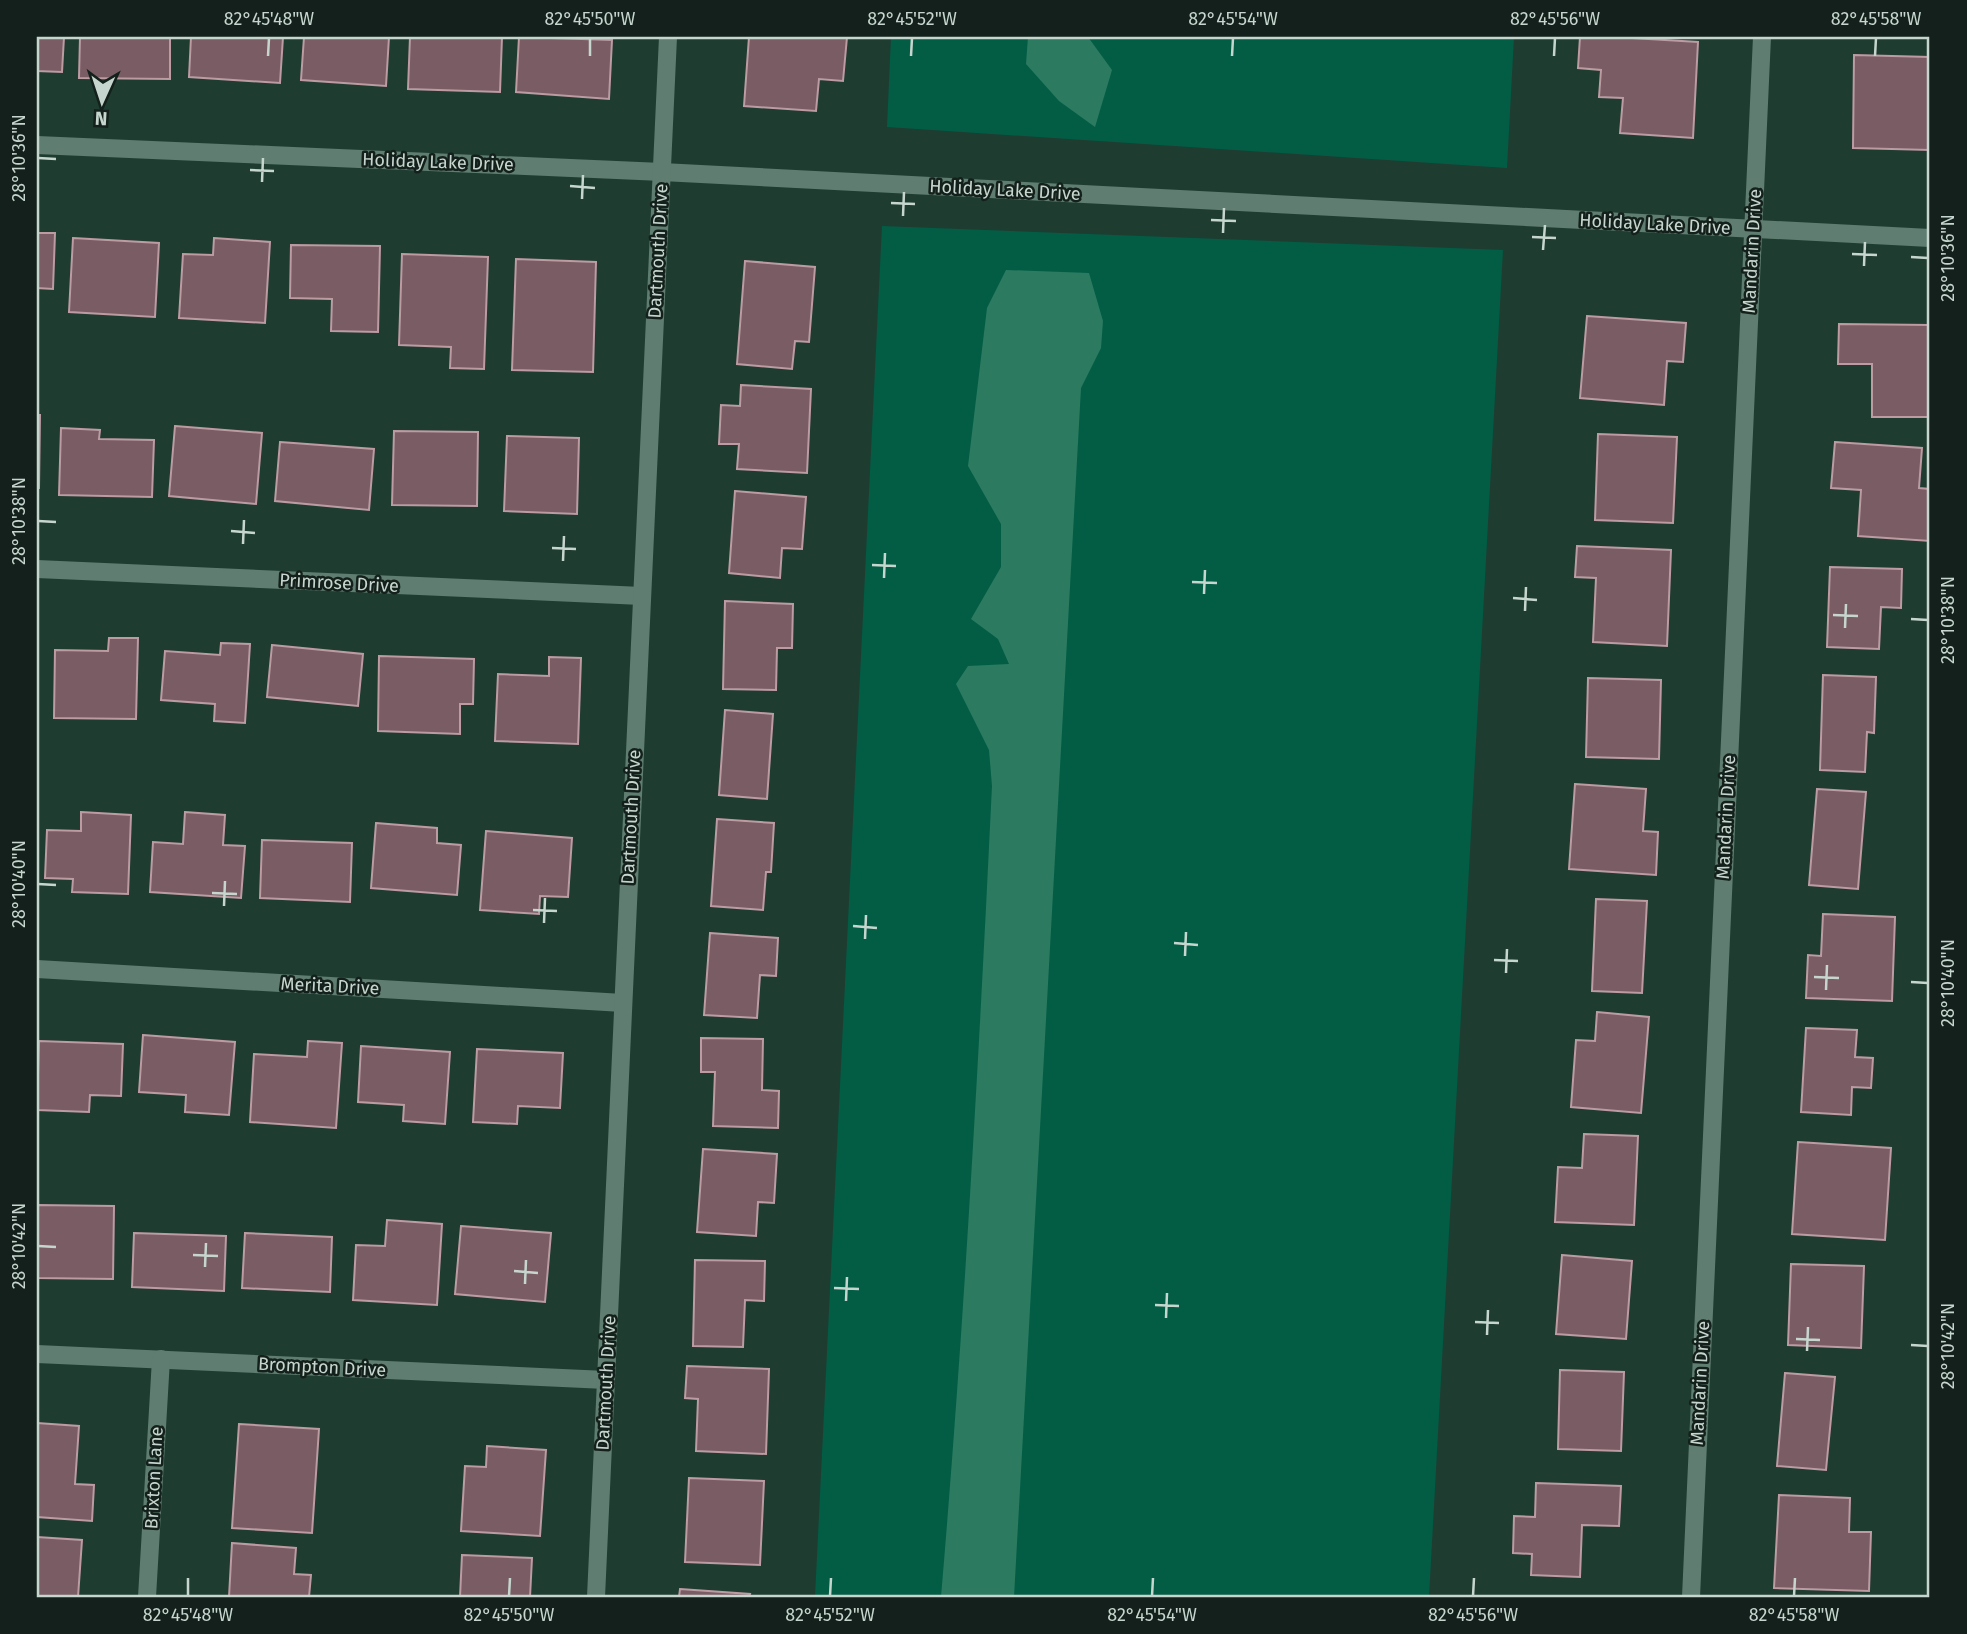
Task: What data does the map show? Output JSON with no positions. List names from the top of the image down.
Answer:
{
  "streets": {
    "street": [
      "Holiday Lake Drive",
      "Dartmouth Drive",
      "Mandarin Drive",
      "Primrose Drive",
      "Merita Drive",
      "Brompton Drive",
      "Brixton Lane"
    ]
  },
  "crossings": [
    ["Holiday Lake Drive", "Dartmouth Drive"],
    ["Holiday Lake Drive", "Mandarin Drive"],
    ["Dartmouth Drive", "Primrose Drive"],
    ["Dartmouth Drive", "Merita Drive"],
    ["Dartmouth Drive", "Brompton Drive"],
    ["Brompton Drive", "Brixton Lane"]
  ],
  "north": "bottom",
  "coordinates": [
    "82°45'48\"W",
    "82°45'50\"W",
    "82°45'52\"W",
    "82°45'54\"W",
    "82°45'56\"W",
    "82°45'58\"W",
    "28°10'36\"N",
    "28°10'38\"N",
    "28°10'40\"N",
    "28°10'42\"N"
  ]
}
